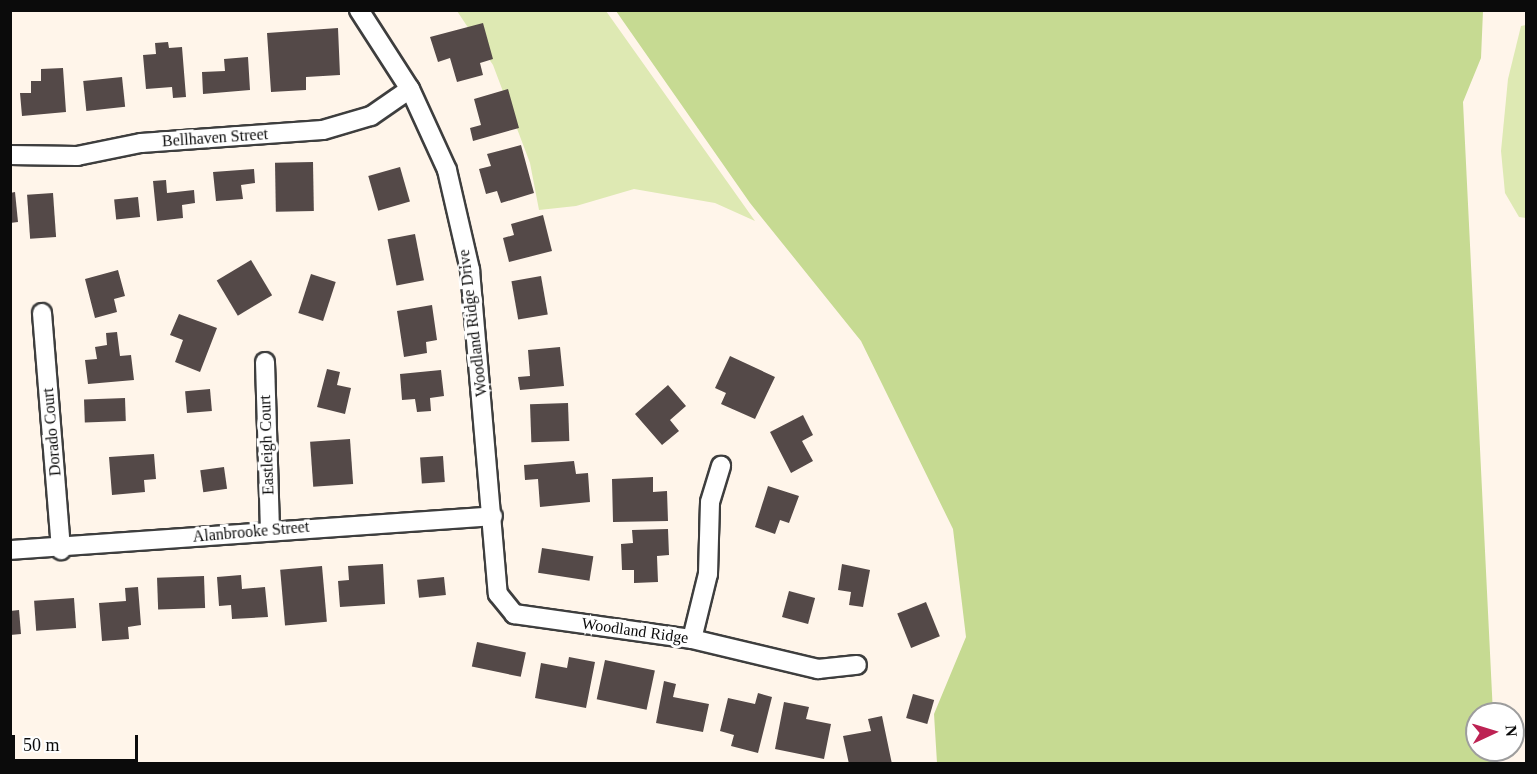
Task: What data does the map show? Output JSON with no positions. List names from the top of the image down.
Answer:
{
  "streets": {
    "street": [
      "Bellhaven Street",
      "Woodland Ridge Drive",
      "Dorado Court",
      "Eastleigh Court",
      "Alanbrooke Street",
      "Woodland Ridge"
    ]
  },
  "crossings": [
    ["Bellhaven Street", "Woodland Ridge Drive"],
    ["Woodland Ridge Drive", "Alanbrooke Street"],
    ["Woodland Ridge Drive", "Woodland Ridge"],
    ["Dorado Court", "Alanbrooke Street"],
    ["Eastleigh Court", "Alanbrooke Street"],
    ["Alanbrooke Street", "Woodland Ridge"]
  ],
  "scale_bar": "50 m",
  "north": "right"
}
